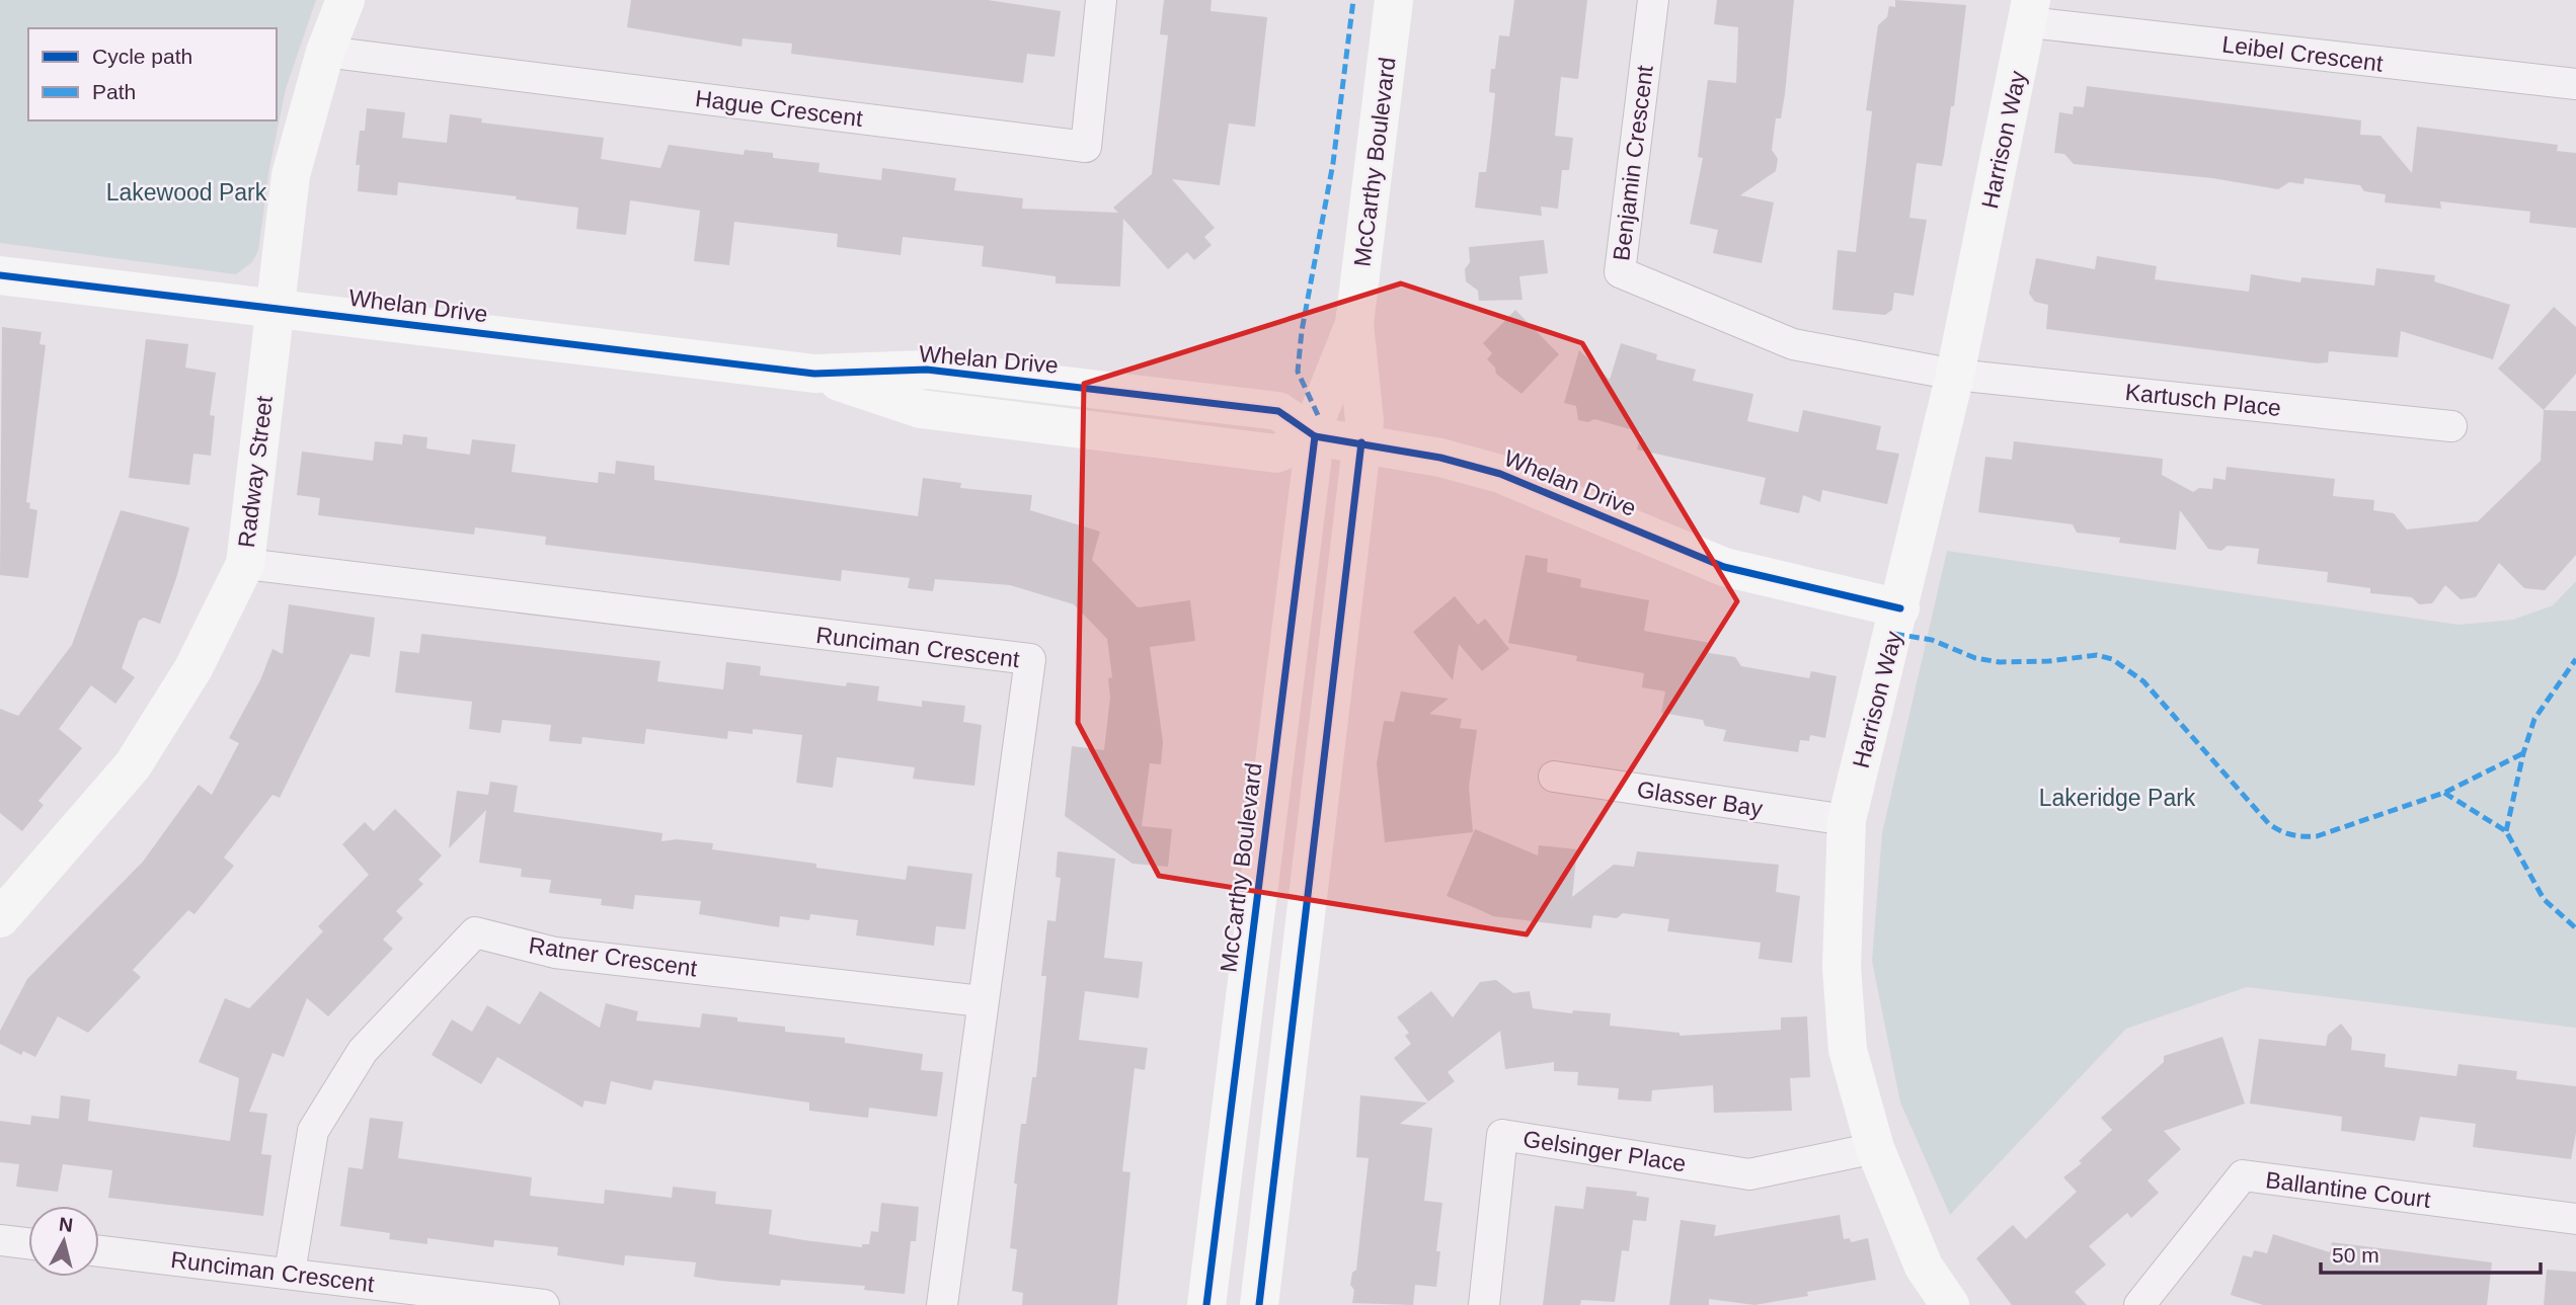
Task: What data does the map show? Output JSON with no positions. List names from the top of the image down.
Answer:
{
  "streets": {
    "street": [
      "Leibel Crescent",
      "Hague Crescent",
      "Harrison Way",
      "McCarthy Boulevard",
      "Benjamin Crescent",
      "Whelan Drive",
      "Kartusch Place",
      "Radway Street",
      "Runciman Crescent",
      "Glasser Bay",
      "Ratner Crescent",
      "Gelsinger Place",
      "Ballantine Court"
    ]
  },
  "crossings": [
    ["Leibel Crescent", "Harrison Way"],
    ["Hague Crescent", "Radway Street"],
    ["Harrison Way", "Benjamin Crescent"],
    ["Harrison Way", "Whelan Drive"],
    ["Harrison Way", "Kartusch Place"],
    ["Harrison Way", "Glasser Bay"],
    ["Harrison Way", "Gelsinger Place"],
    ["McCarthy Boulevard", "Whelan Drive"],
    ["Benjamin Crescent", "Kartusch Place"],
    ["Whelan Drive", "Radway Street"],
    ["Radway Street", "Runciman Crescent"],
    ["Runciman Crescent", "Ratner Crescent"]
  ],
  "parks": ["Lakewood Park", "Lakeridge Park"],
  "legend": ["Cycle path", "Path"],
  "scale_bar": "50 m",
  "north": "top"
}
